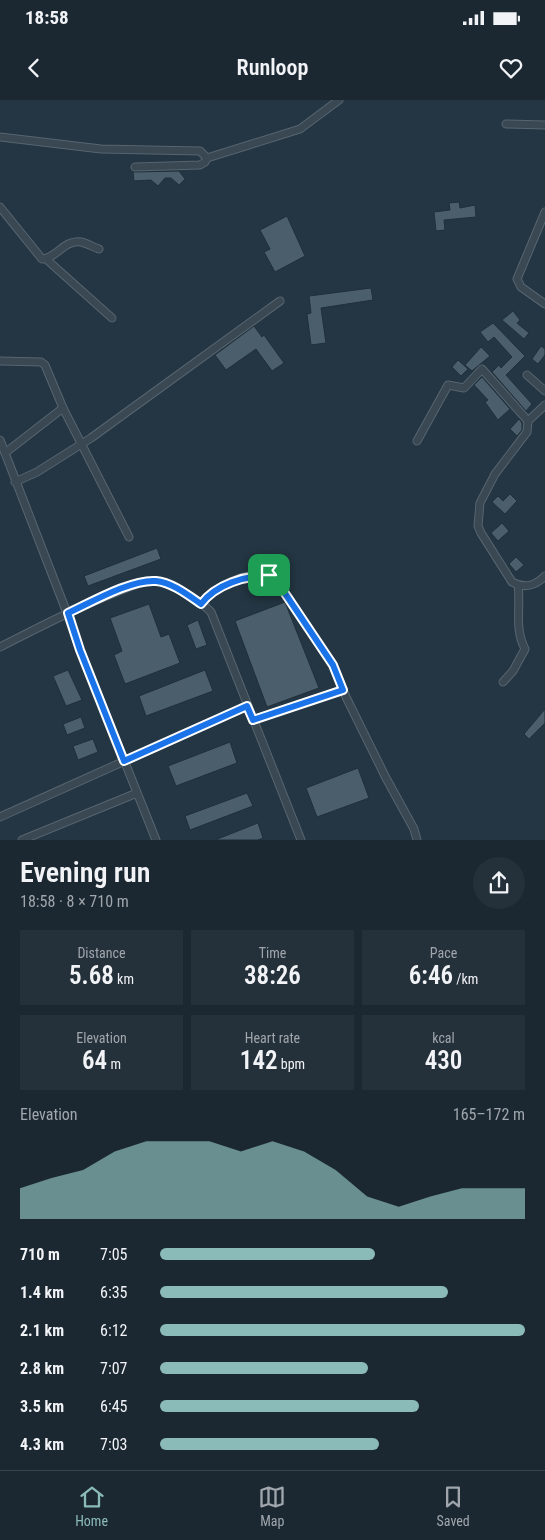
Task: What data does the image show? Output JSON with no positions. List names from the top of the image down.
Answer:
{
  "page": {
    "status": "18:58",
    "header": "Runloop",
    "heading": ["Evening run", "18:58 · 8 × 710 m"],
    "stats": [
      ["Distance", "5.68 km"],
      ["Time", "38:26"],
      ["Pace", "6:46 /km"],
      ["Elevation", "64 m"],
      ["Heart rate", "142 bpm"],
      ["kcal", "430"]
    ],
    "chart": ["Elevation", "165–172 m"],
    "list": [
      {
        "name": "710 m",
        "note": "7:05"
      },
      {
        "name": "1.4 km",
        "note": "6:35"
      },
      {
        "name": "2.1 km",
        "note": "6:12"
      },
      {
        "name": "2.8 km",
        "note": "7:07"
      },
      {
        "name": "3.5 km",
        "note": "6:45"
      },
      {
        "name": "4.3 km",
        "note": "7:03"
      }
    ],
    "tabs": ["Home", "Map", "Saved"]
  }
}
